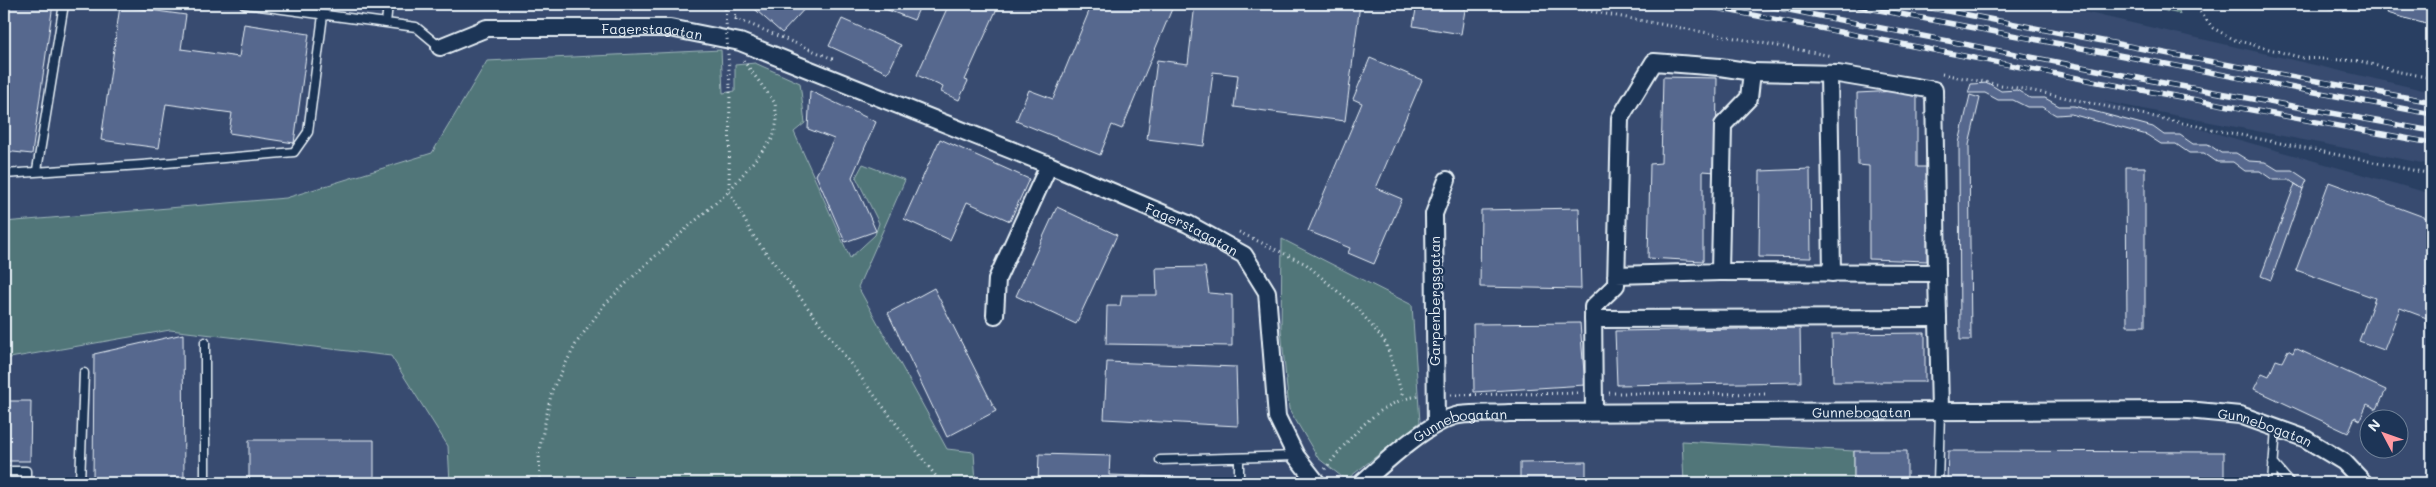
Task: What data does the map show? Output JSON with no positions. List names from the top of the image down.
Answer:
{
  "streets": {
    "street": ["Fagerstagatan", "Garpenbergsgatan", "Gunnebogatan"]
  },
  "crossings": [
    ["Garpenbergsgatan", "Gunnebogatan"]
  ],
  "north": "top left"
}
